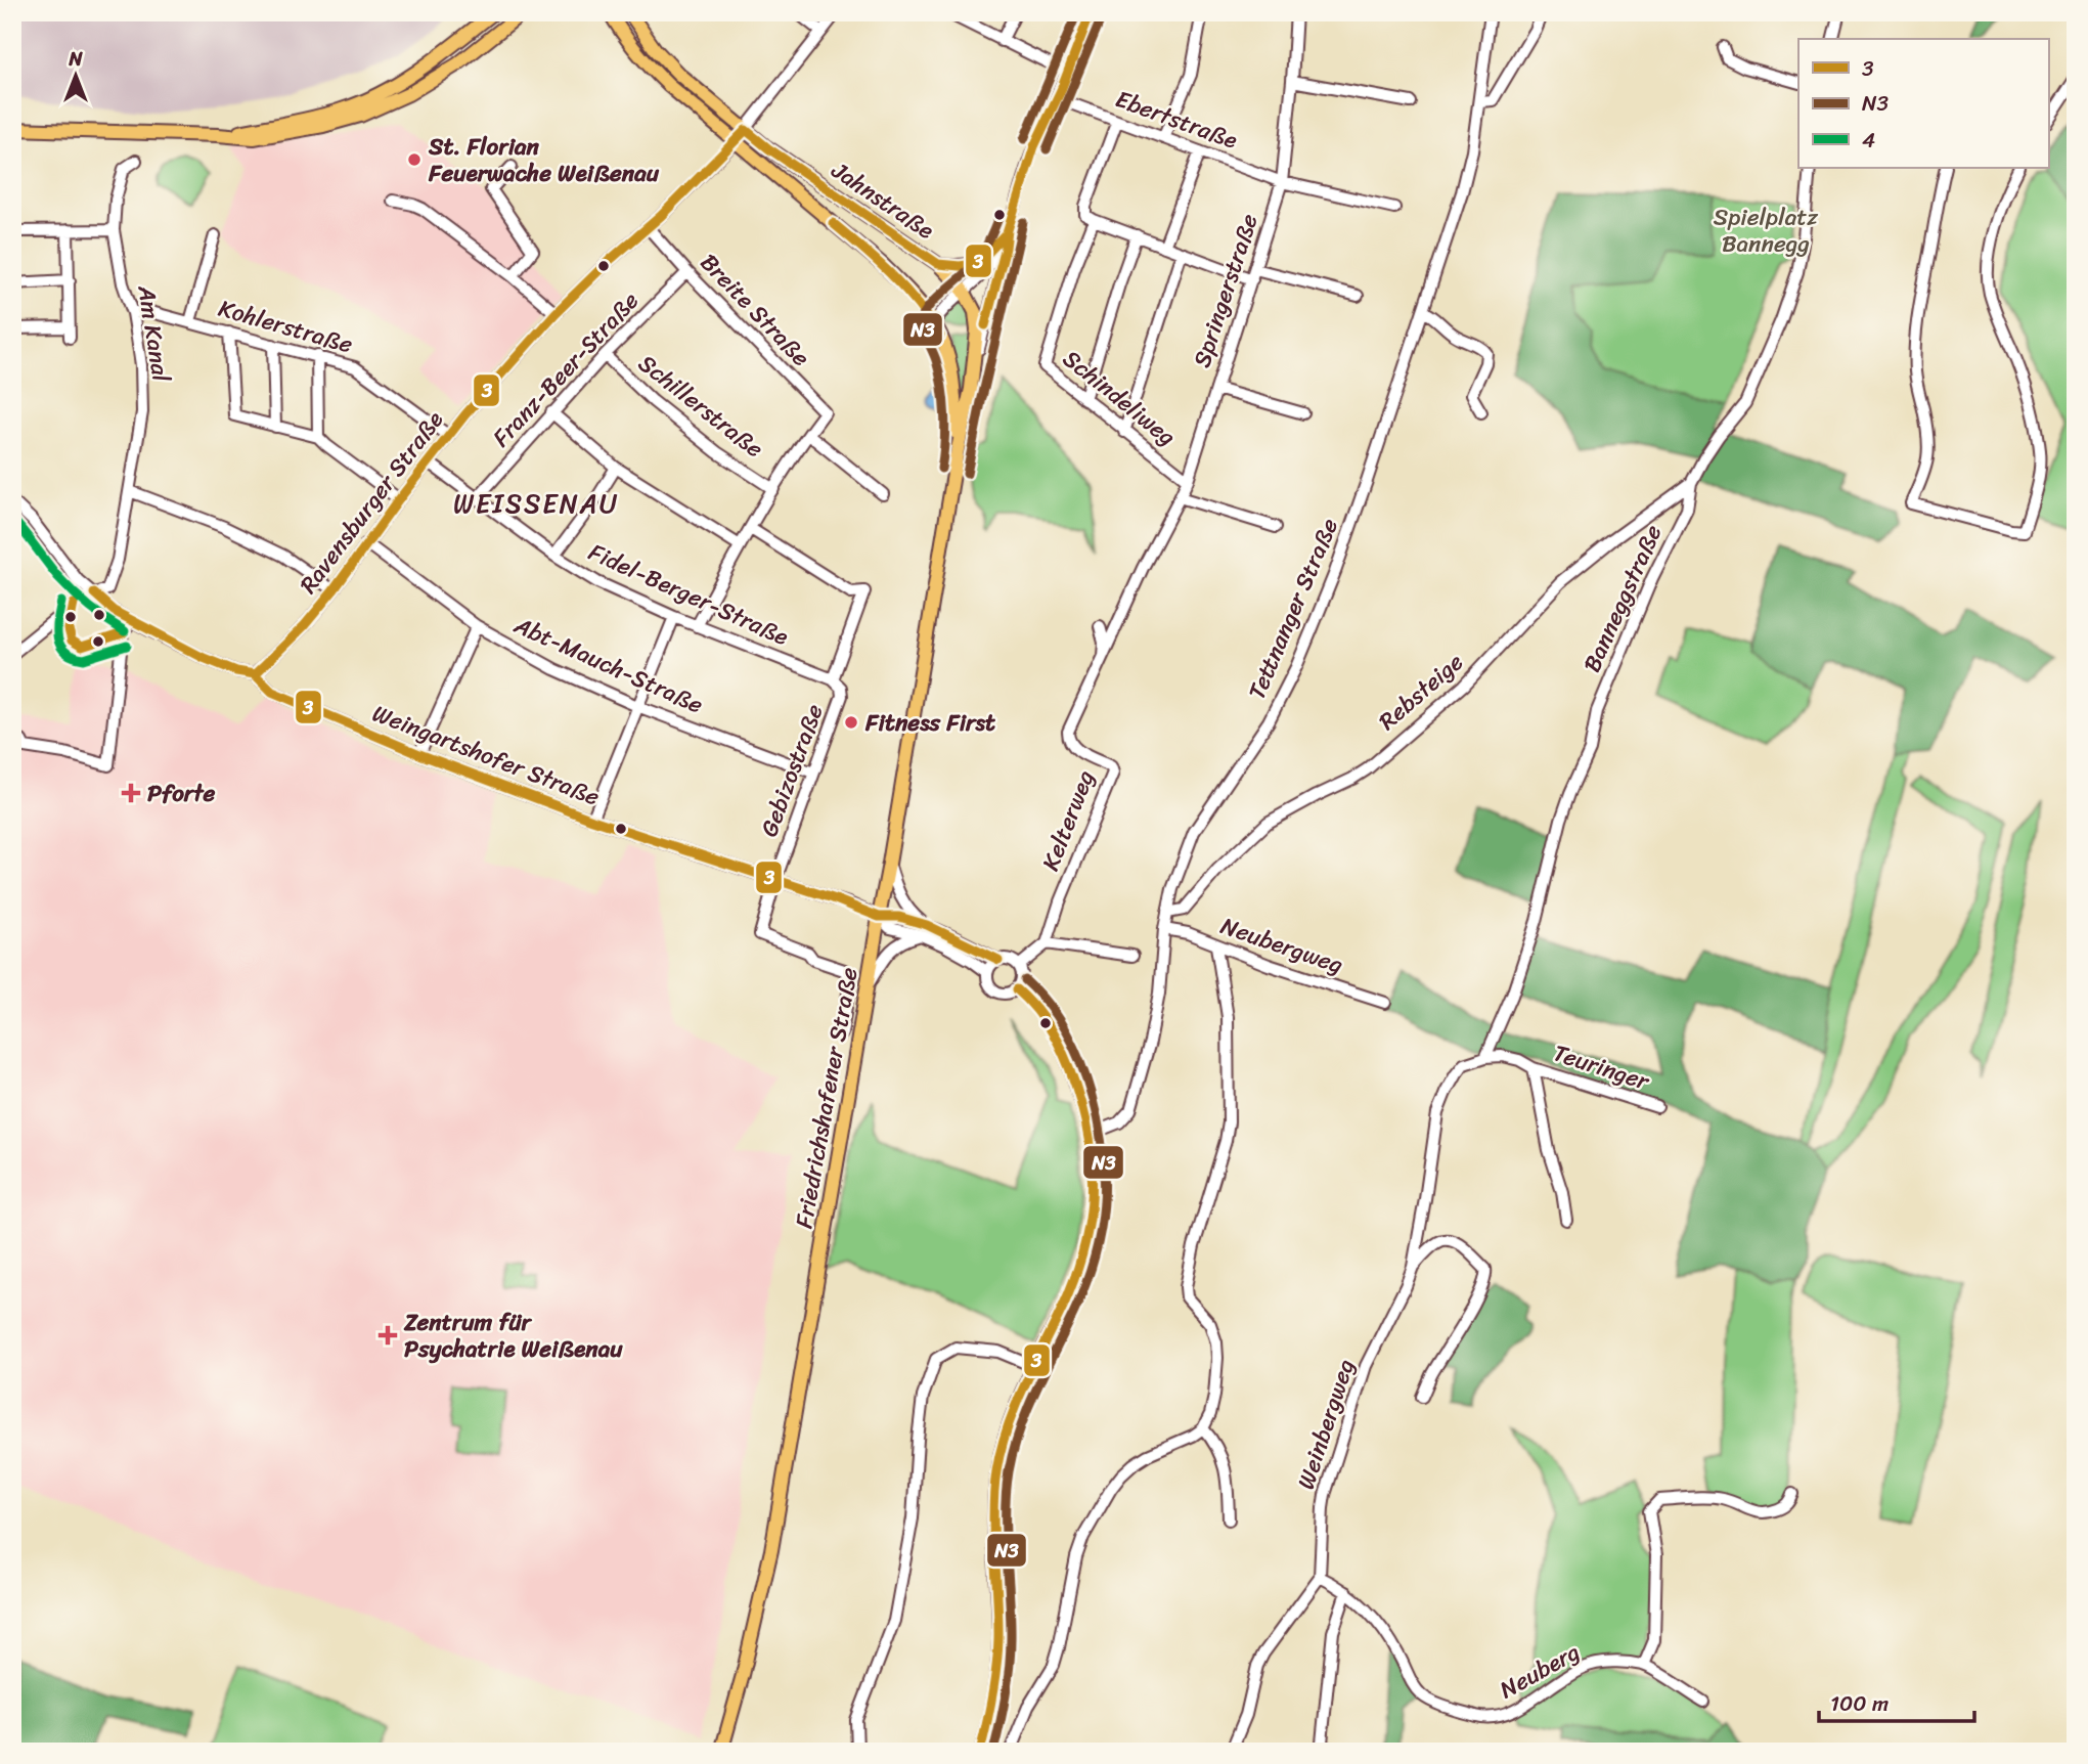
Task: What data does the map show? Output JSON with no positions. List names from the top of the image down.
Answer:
{
  "streets": {
    "main road": ["Jahnstraße", "Friedrichshafener Straße"],
    "street": [
      "Ebertstraße",
      "Springerstraße",
      "Breite Straße",
      "Kohlerstraße",
      "Am Kanal",
      "Franz-Beer-Straße",
      "Schindeliweg",
      "Schillerstraße",
      "Ravensburger Straße",
      "Fidel-Berger-Straße",
      "Banneggstraße",
      "Tettnanger Straße",
      "Abt-Mauch-Straße",
      "Rebsteige",
      "Weingartshofer Straße",
      "Gebizostraße",
      "Kelterweg",
      "Neubergweg",
      "Teuringer",
      "Weinbergweg",
      "Neuberg"
    ]
  },
  "crossings": [
    ["Ebertstraße", "Springerstraße"],
    ["Jahnstraße", "Ravensburger Straße"],
    ["Jahnstraße", "Friedrichshafener Straße"],
    ["Springerstraße", "Schindeliweg"],
    ["Springerstraße", "Kelterweg"],
    ["Breite Straße", "Franz-Beer-Straße"],
    ["Breite Straße", "Ravensburger Straße"],
    ["Kohlerstraße", "Am Kanal"],
    ["Kohlerstraße", "Ravensburger Straße"],
    ["Am Kanal", "Weingartshofer Straße"],
    ["Franz-Beer-Straße", "Schillerstraße"],
    ["Franz-Beer-Straße", "Fidel-Berger-Straße"],
    ["Ravensburger Straße", "Fidel-Berger-Straße"],
    ["Ravensburger Straße", "Abt-Mauch-Straße"],
    ["Ravensburger Straße", "Weingartshofer Straße"],
    ["Fidel-Berger-Straße", "Gebizostraße"],
    ["Banneggstraße", "Rebsteige"],
    ["Banneggstraße", "Weinbergweg"],
    ["Tettnanger Straße", "Rebsteige"],
    ["Tettnanger Straße", "Neubergweg"],
    ["Abt-Mauch-Straße", "Gebizostraße"],
    ["Weingartshofer Straße", "Gebizostraße"],
    ["Weingartshofer Straße", "Friedrichshafener Straße"],
    ["Weinbergweg", "Neuberg"]
  ],
  "districts": ["WEISSENAU"],
  "parks": ["Spielplatz Bannegg"],
  "places": {
    "other": ["St. Florian Feuerwache Weißenau", "Fitness First"],
    "health": ["Pforte", "Zentrum für Psychatrie Weißenau"]
  },
  "lines": ["transit line 3", "transit line N3", "transit line 4"],
  "legend": ["3", "N3", "4"],
  "scale_bar": "100 m",
  "north": "top"
}
